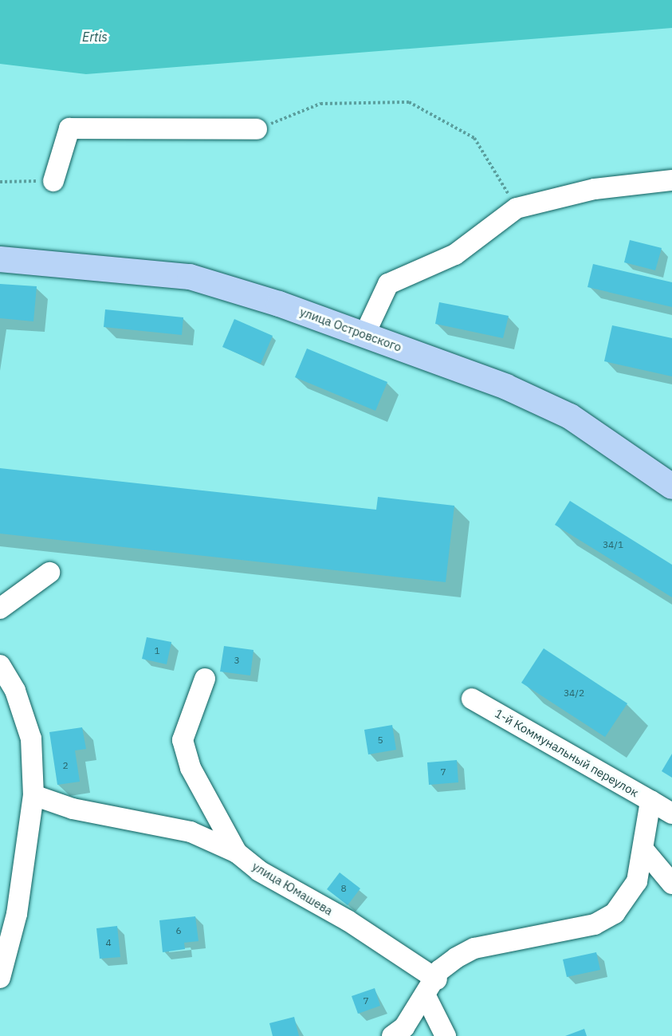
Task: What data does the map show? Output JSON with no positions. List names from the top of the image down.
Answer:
{
  "streets": {
    "main road": ["улица Островского"],
    "street": ["1-й Коммунальный переулок", "улица Юмашева"]
  },
  "crossings": [
    ["1-й Коммунальный переулок", "улица Юмашева"]
  ],
  "water": ["Ertis"],
  "house_numbers": [
    "34/1",
    "1",
    "3",
    "34/2",
    "5",
    "2",
    "7",
    "8",
    "6",
    "4",
    "7"
  ]
}
